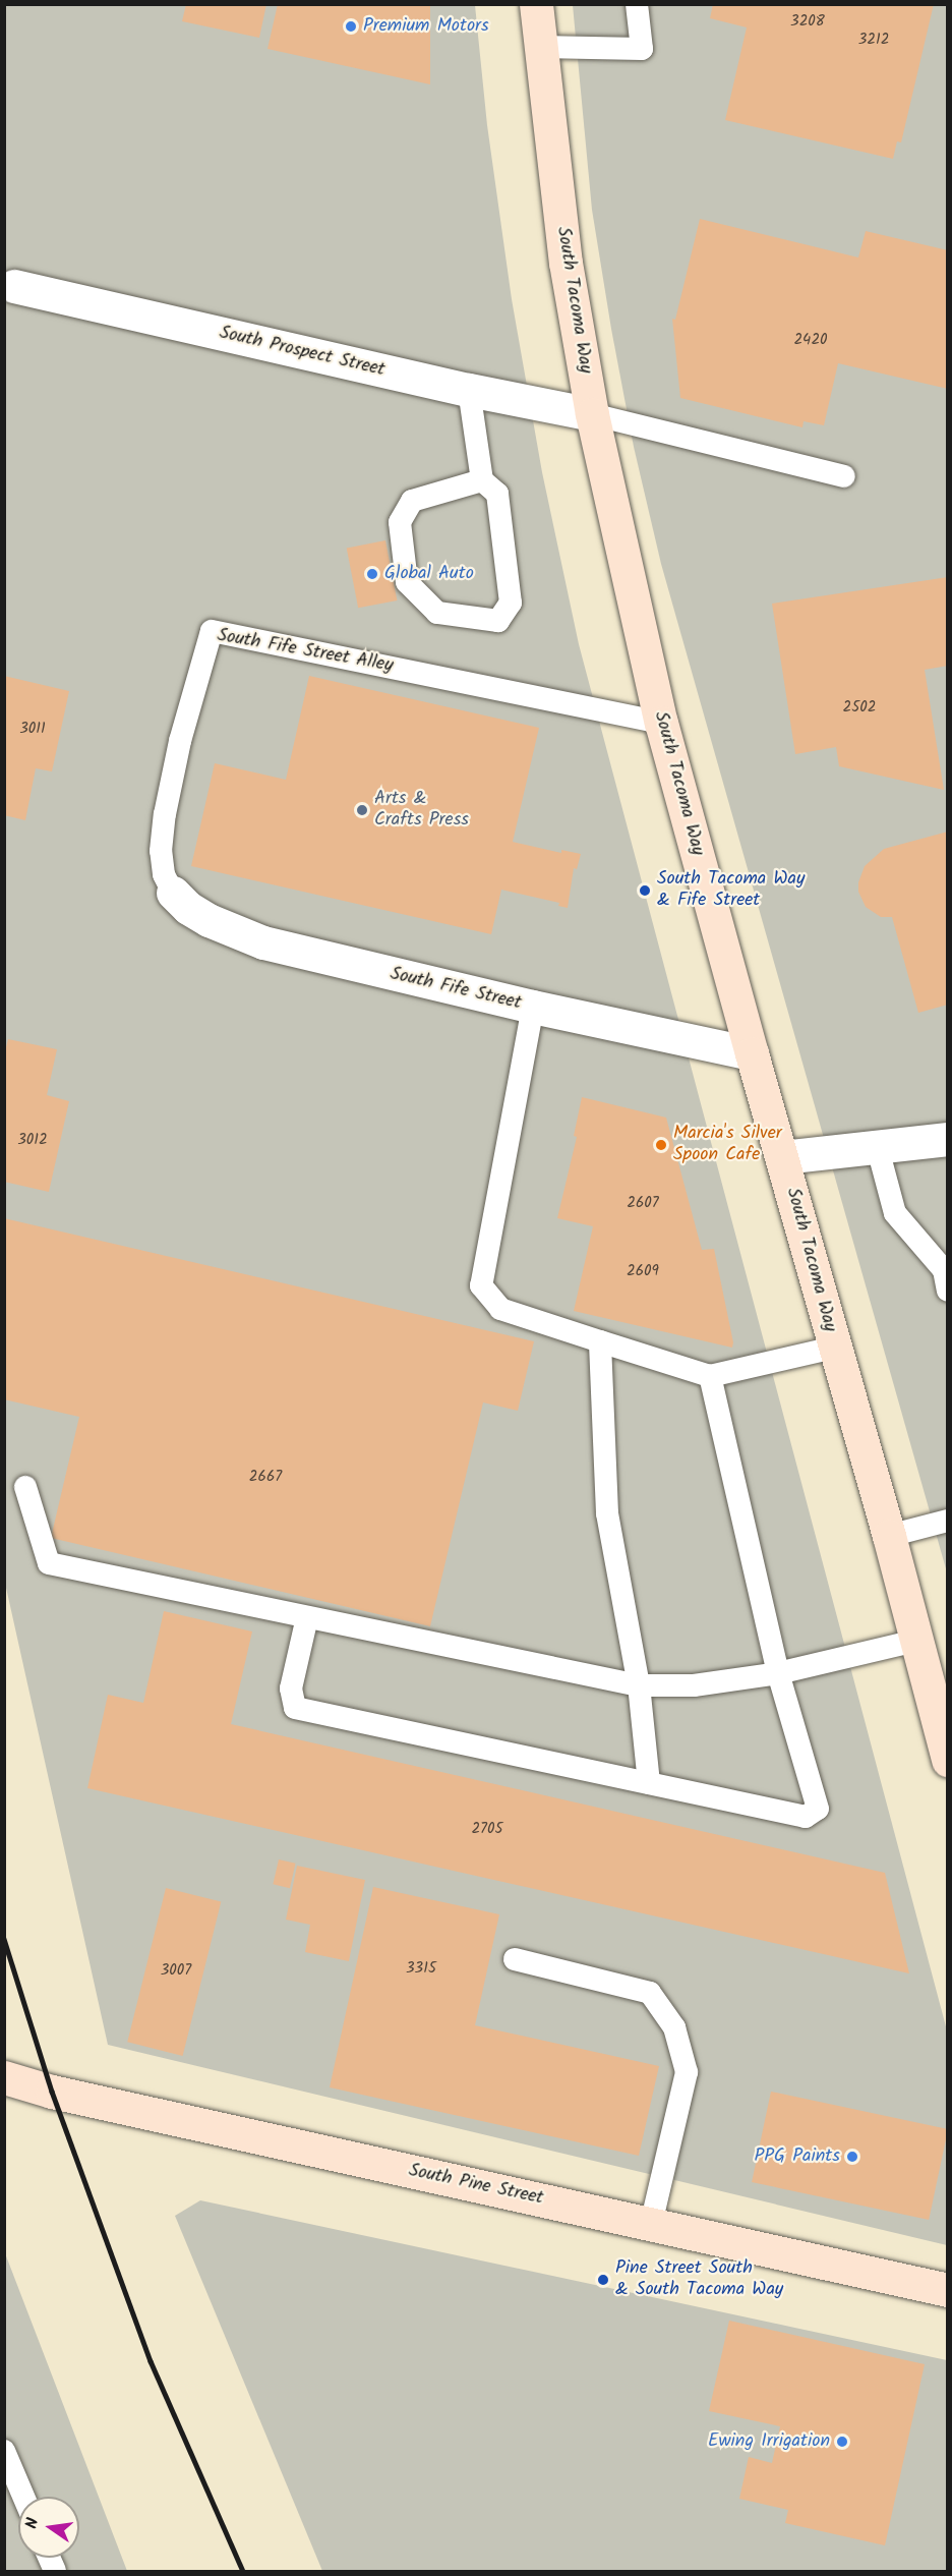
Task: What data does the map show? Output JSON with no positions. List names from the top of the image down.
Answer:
{
  "streets": {
    "main road": ["South Tacoma Way", "South Pine Street"],
    "street": ["South Prospect Street", "South Fife Street"],
    "lane": ["South Fife Street Alley"]
  },
  "crossings": [
    ["South Tacoma Way", "South Prospect Street"],
    ["South Tacoma Way", "South Fife Street Alley"],
    ["South Tacoma Way", "South Fife Street"],
    ["South Fife Street Alley", "South Fife Street"]
  ],
  "places": [
    "Premium Motors",
    "Global Auto",
    "Arts & Crafts Press",
    "South Tacoma Way & Fife Street",
    "Marcia's Silver Spoon Cafe",
    "PPG Paints",
    "Pine Street South & South Tacoma Way",
    "Ewing Irrigation"
  ],
  "house_numbers": [
    "3208",
    "3212",
    "2420",
    "2502",
    "3011",
    "3012",
    "2607",
    "2609",
    "2667",
    "2705",
    "3315",
    "3007"
  ],
  "north": "left"
}
